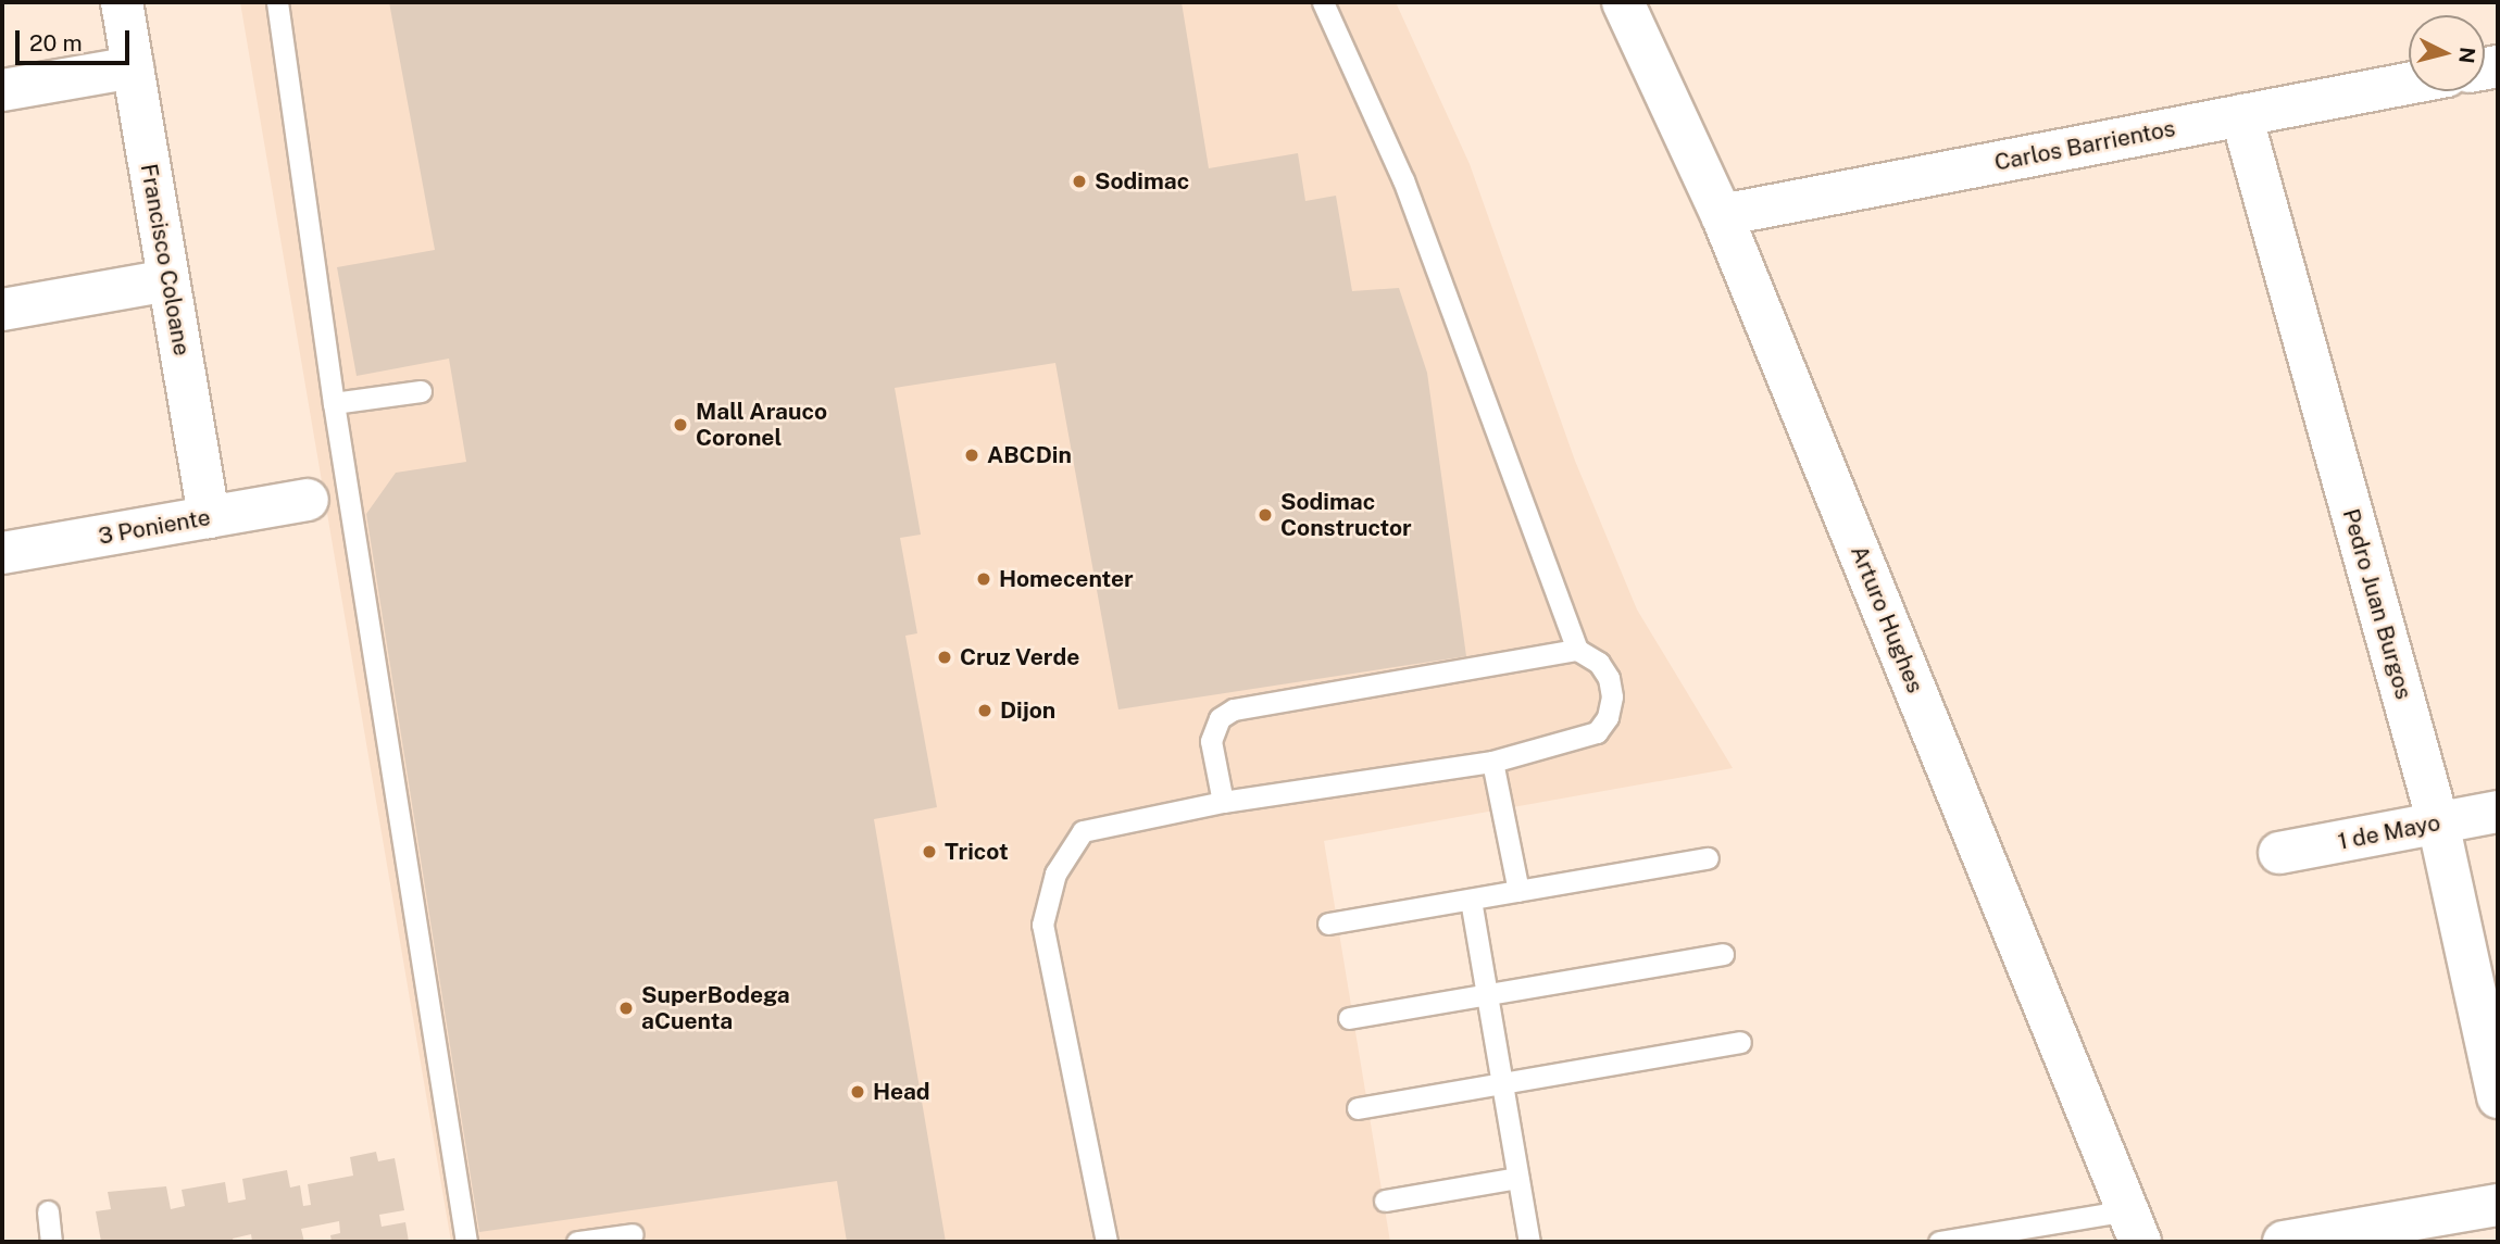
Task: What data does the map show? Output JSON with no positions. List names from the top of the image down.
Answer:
{
  "streets": {
    "street": [
      "Carlos Barrientos",
      "Francisco Coloane",
      "3 Poniente",
      "Pedro Juan Burgos",
      "Arturo Hughes",
      "1 de Mayo"
    ]
  },
  "crossings": [
    ["Carlos Barrientos", "Pedro Juan Burgos"],
    ["Carlos Barrientos", "Arturo Hughes"],
    ["Francisco Coloane", "3 Poniente"],
    ["Pedro Juan Burgos", "1 de Mayo"]
  ],
  "places": [
    "Sodimac",
    "Mall Arauco Coronel",
    "ABCDin",
    "Sodimac Constructor",
    "Homecenter",
    "Cruz Verde",
    "Dijon",
    "Tricot",
    "SuperBodega aCuenta",
    "Head"
  ],
  "scale_bar": "20 m",
  "north": "right"
}
